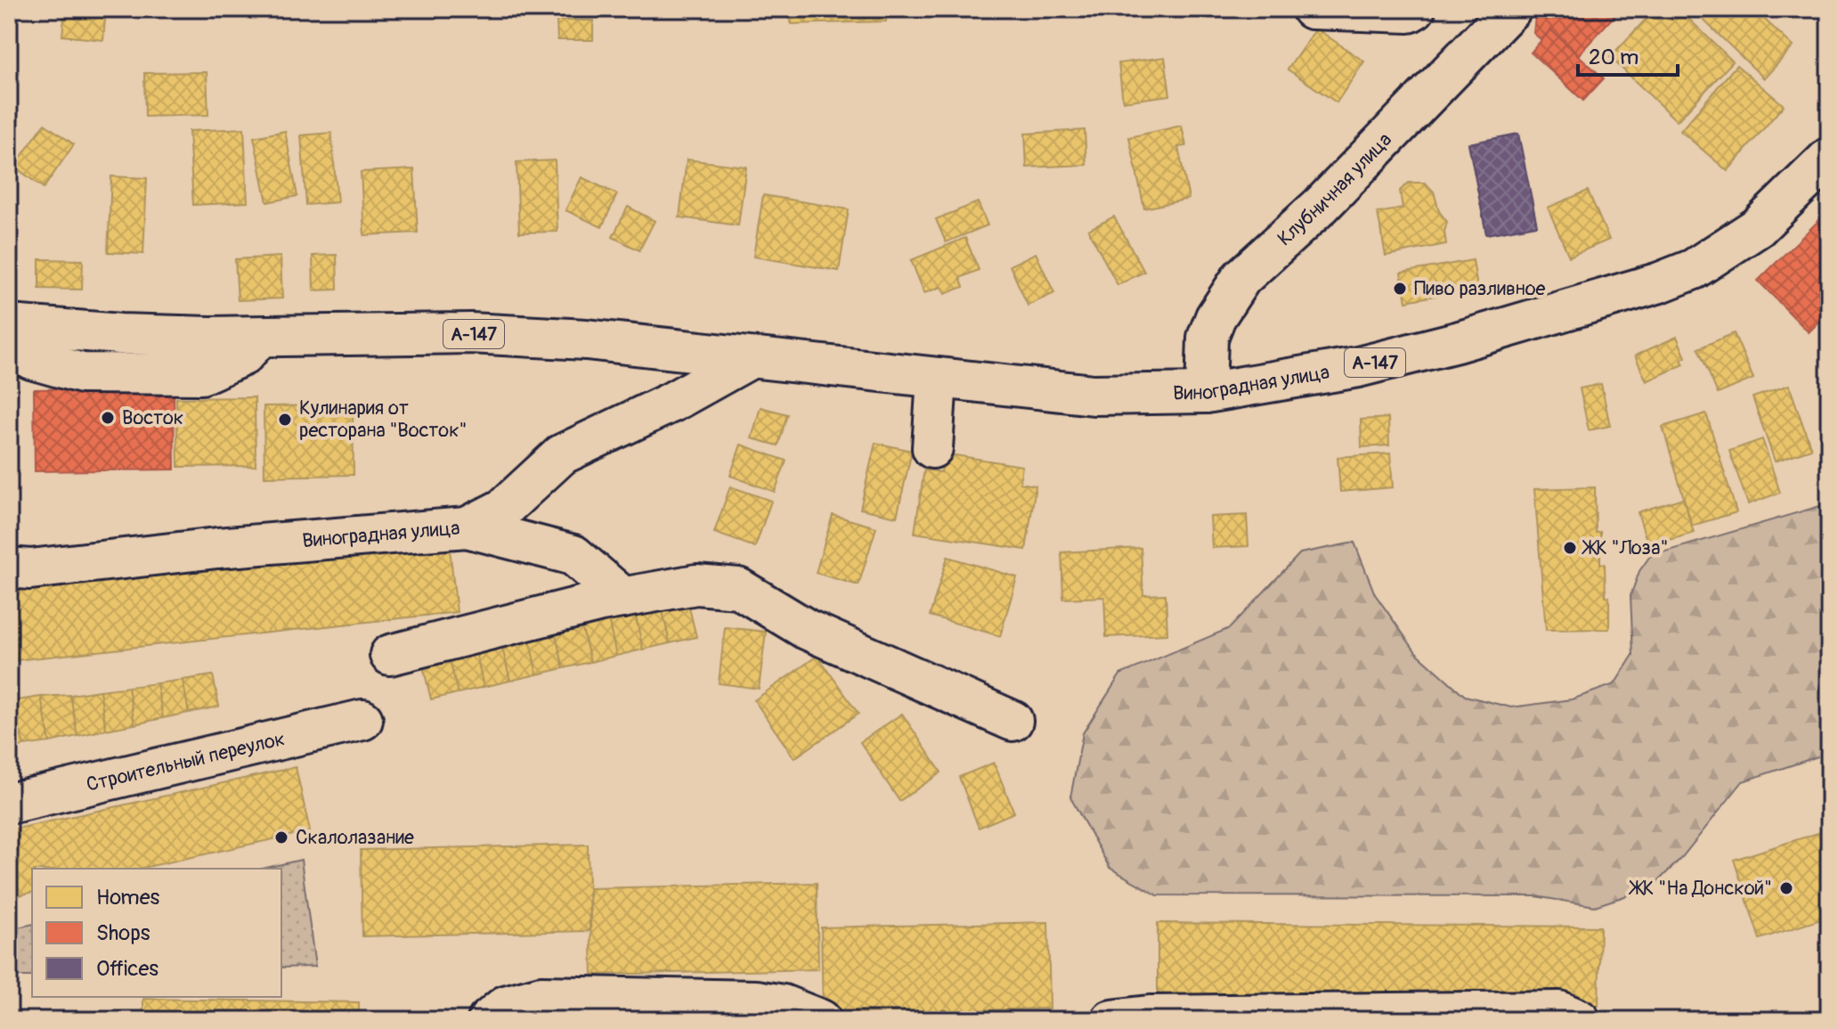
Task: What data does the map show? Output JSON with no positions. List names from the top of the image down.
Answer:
{
  "streets": {
    "street": [
      "Клубничная улица",
      "А-147",
      "Виноградная улица",
      "Строительный переулок"
    ]
  },
  "crossings": [
    ["Клубничная улица", "Виноградная улица"]
  ],
  "places": [
    "Пиво разливное",
    "Восток",
    "Кулинария от ресторана \"Восток\"",
    "ЖК \"Лоза\"",
    "Скалолазание",
    "ЖК \"На Донской\""
  ],
  "legend": ["Homes", "Shops", "Offices"],
  "scale_bar": "20 m"
}
